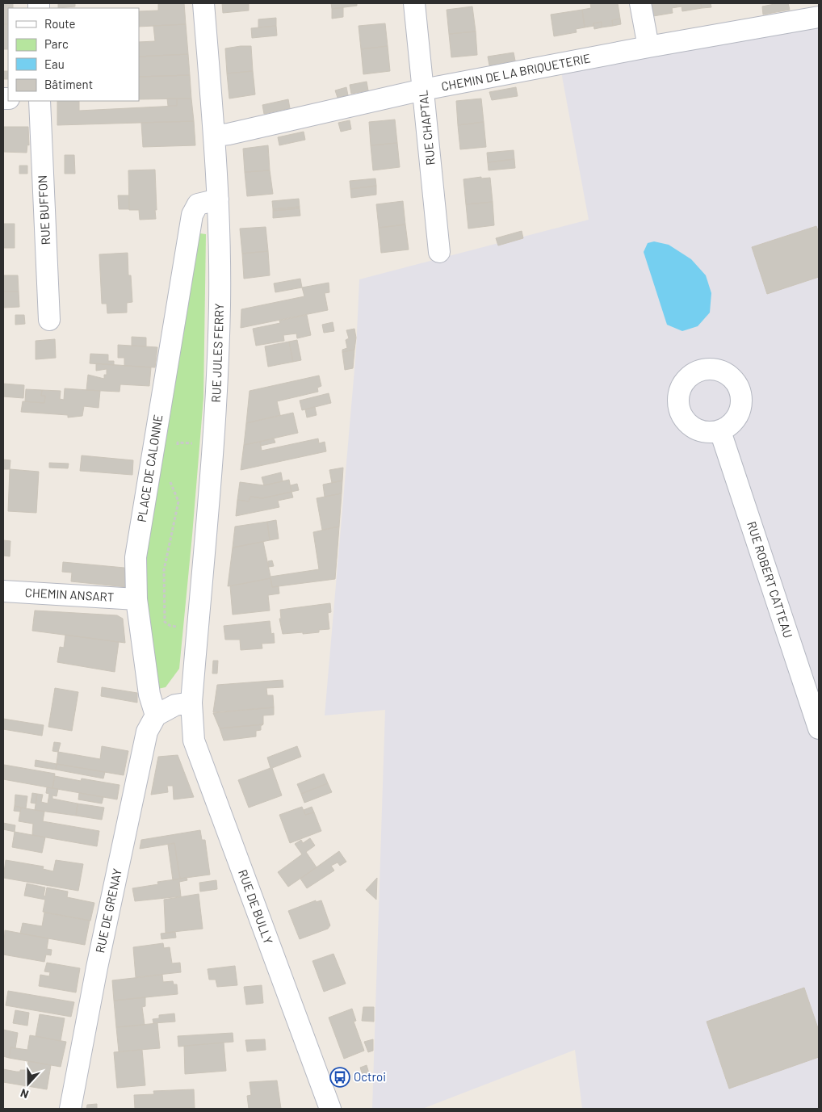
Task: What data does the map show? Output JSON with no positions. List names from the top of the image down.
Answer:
{
  "streets": {
    "street": [
      "CHEMIN DE LA BRIQUETERIE",
      "RUE CHAPTAL",
      "RUE BUFFON",
      "RUE JULES FERRY",
      "PLACE DE CALONNE",
      "RUE ROBERT CATTEAU",
      "CHEMIN ANSART",
      "RUE DE BULLY",
      "RUE DE GRENAY"
    ]
  },
  "crossings": [
    ["CHEMIN DE LA BRIQUETERIE", "RUE CHAPTAL"],
    ["CHEMIN DE LA BRIQUETERIE", "RUE JULES FERRY"],
    ["RUE JULES FERRY", "PLACE DE CALONNE"],
    ["RUE JULES FERRY", "RUE DE BULLY"],
    ["PLACE DE CALONNE", "CHEMIN ANSART"],
    ["PLACE DE CALONNE", "RUE DE GRENAY"]
  ],
  "places": {
    "bus stop": ["Octroi"]
  },
  "legend": [
    "Route",
    "Parc",
    "Eau",
    "Bâtiment"
  ],
  "north": "bottom"
}
